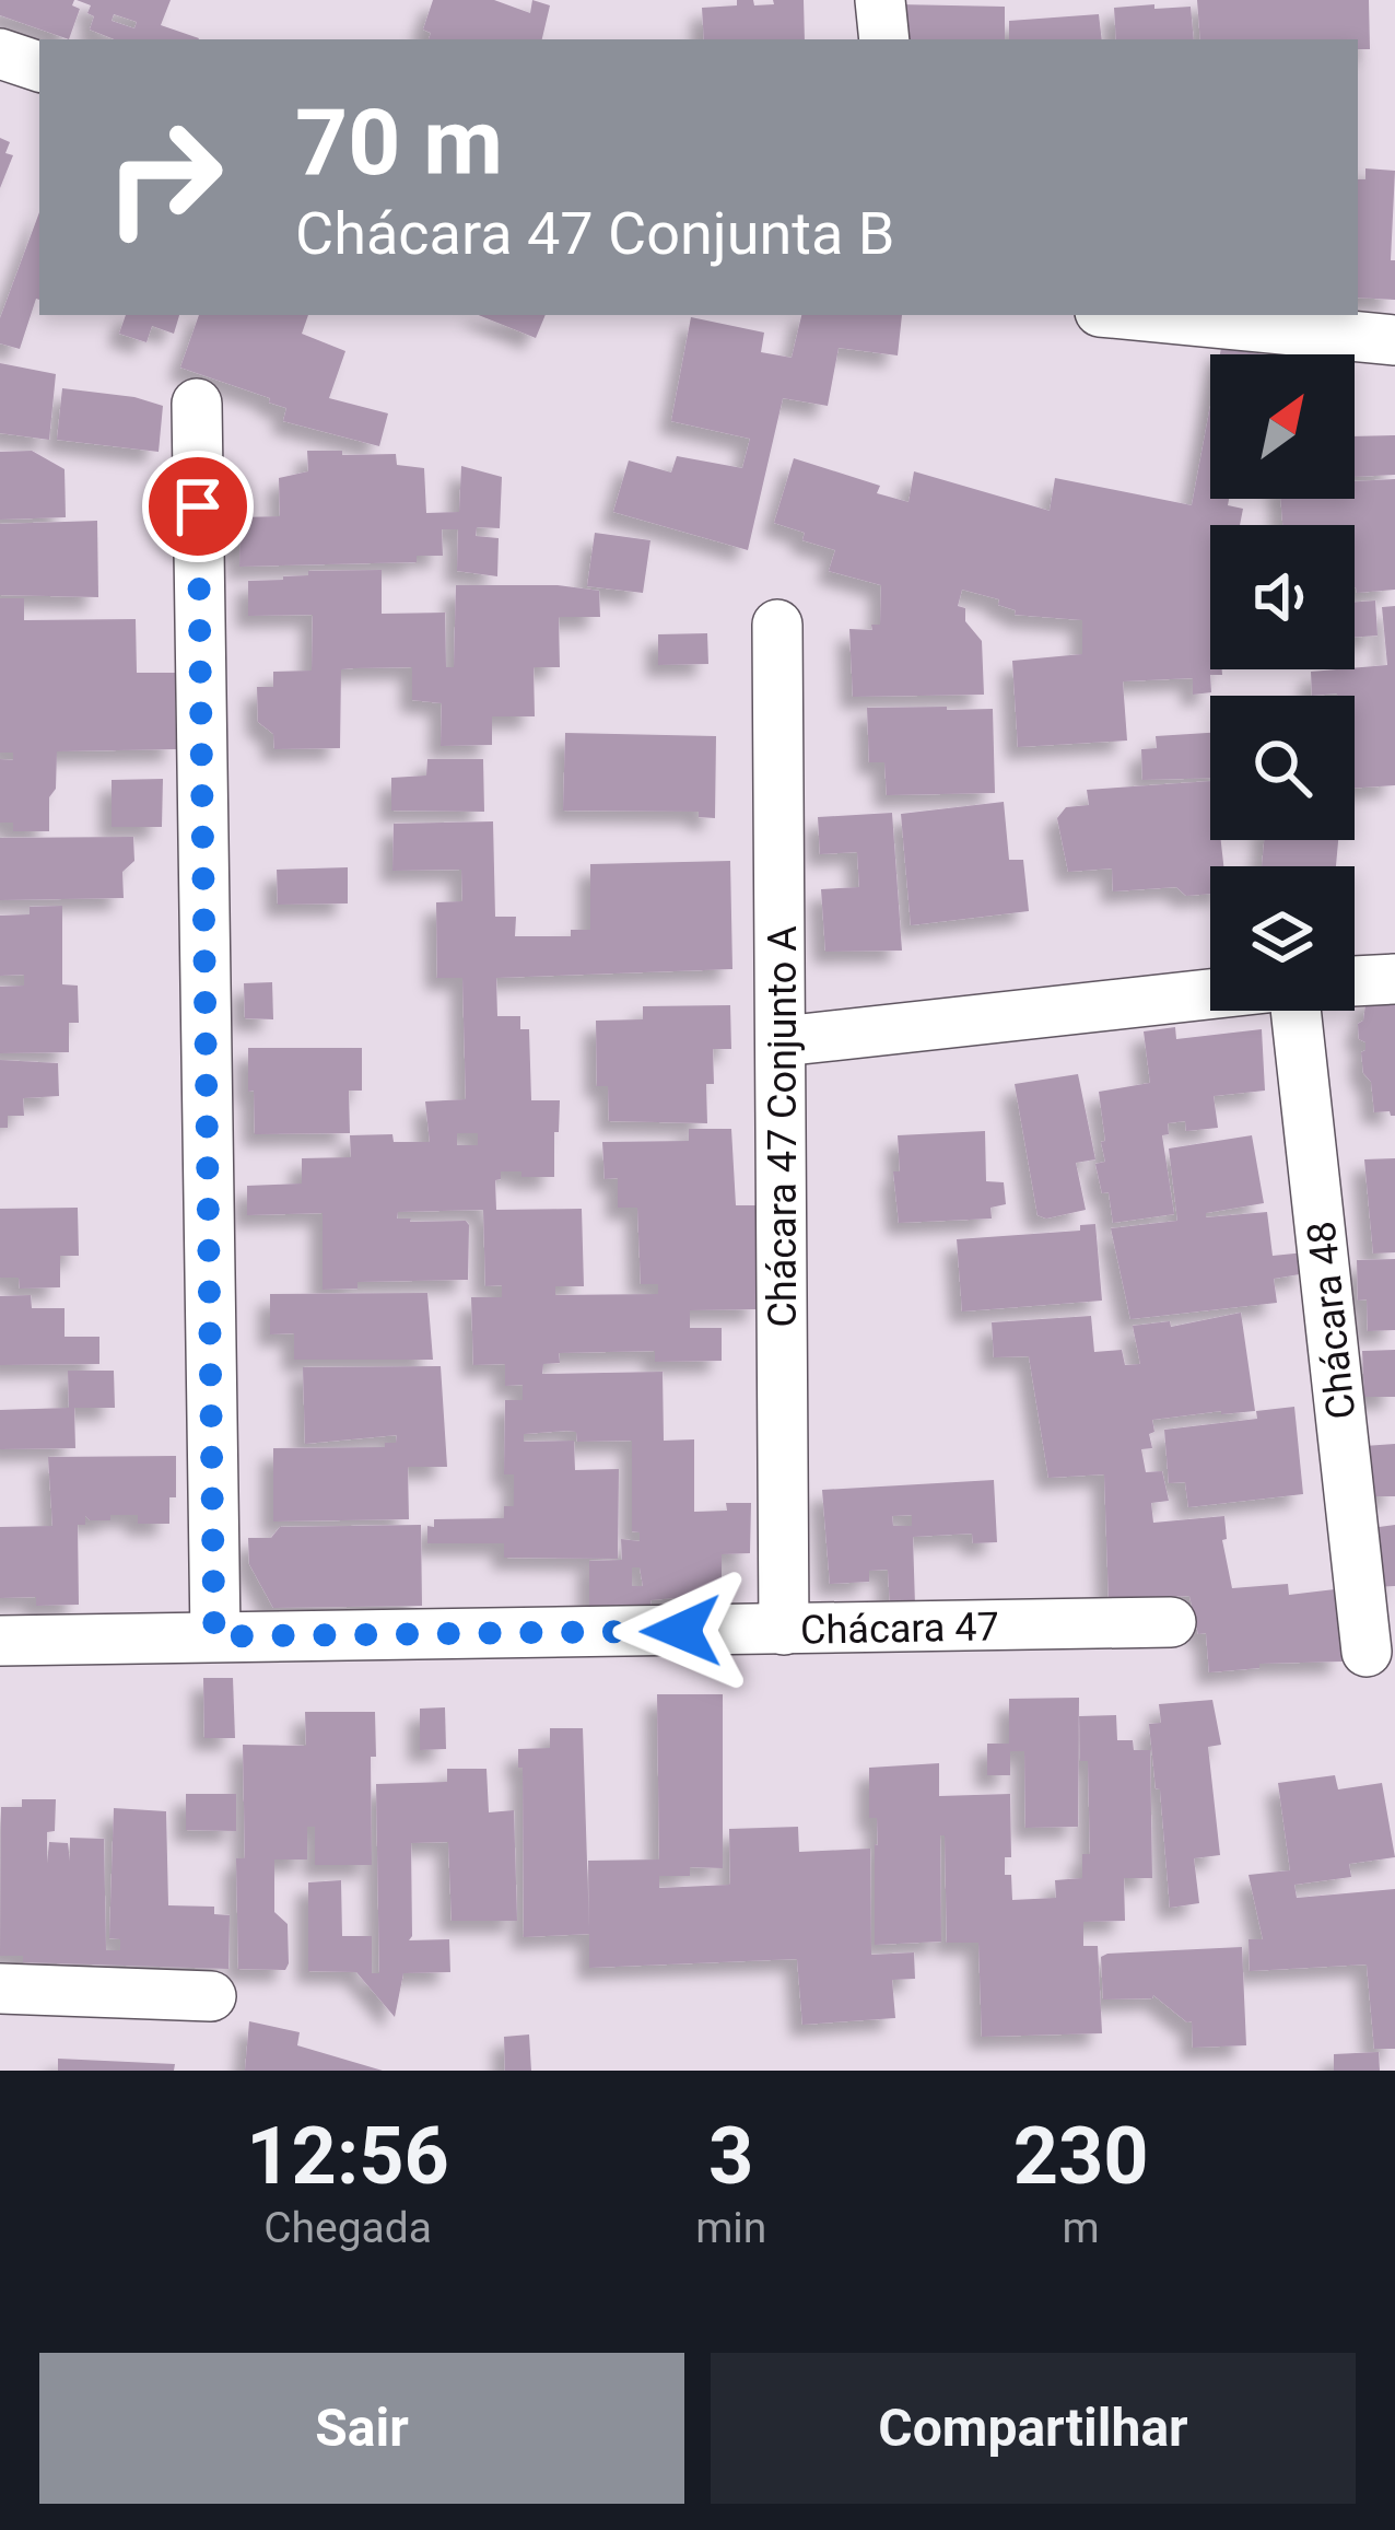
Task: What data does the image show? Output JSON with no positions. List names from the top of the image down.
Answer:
{
  "streets": {
    "street": ["Chácara 47 Conjunto A", "Chácara 48", "Chácara 47"]
  },
  "crossings": [
    ["Chácara 47 Conjunto A", "Chácara 47"]
  ],
  "north": "top right",
  "page": {
    "turn": ["70 m", "Chácara 47 Conjunta B"],
    "eta": [
      "12:56",
      "Chegada",
      "3",
      "min",
      "230",
      "m"
    ],
    "buttons": ["Sair", "Compartilhar"]
  }
}
